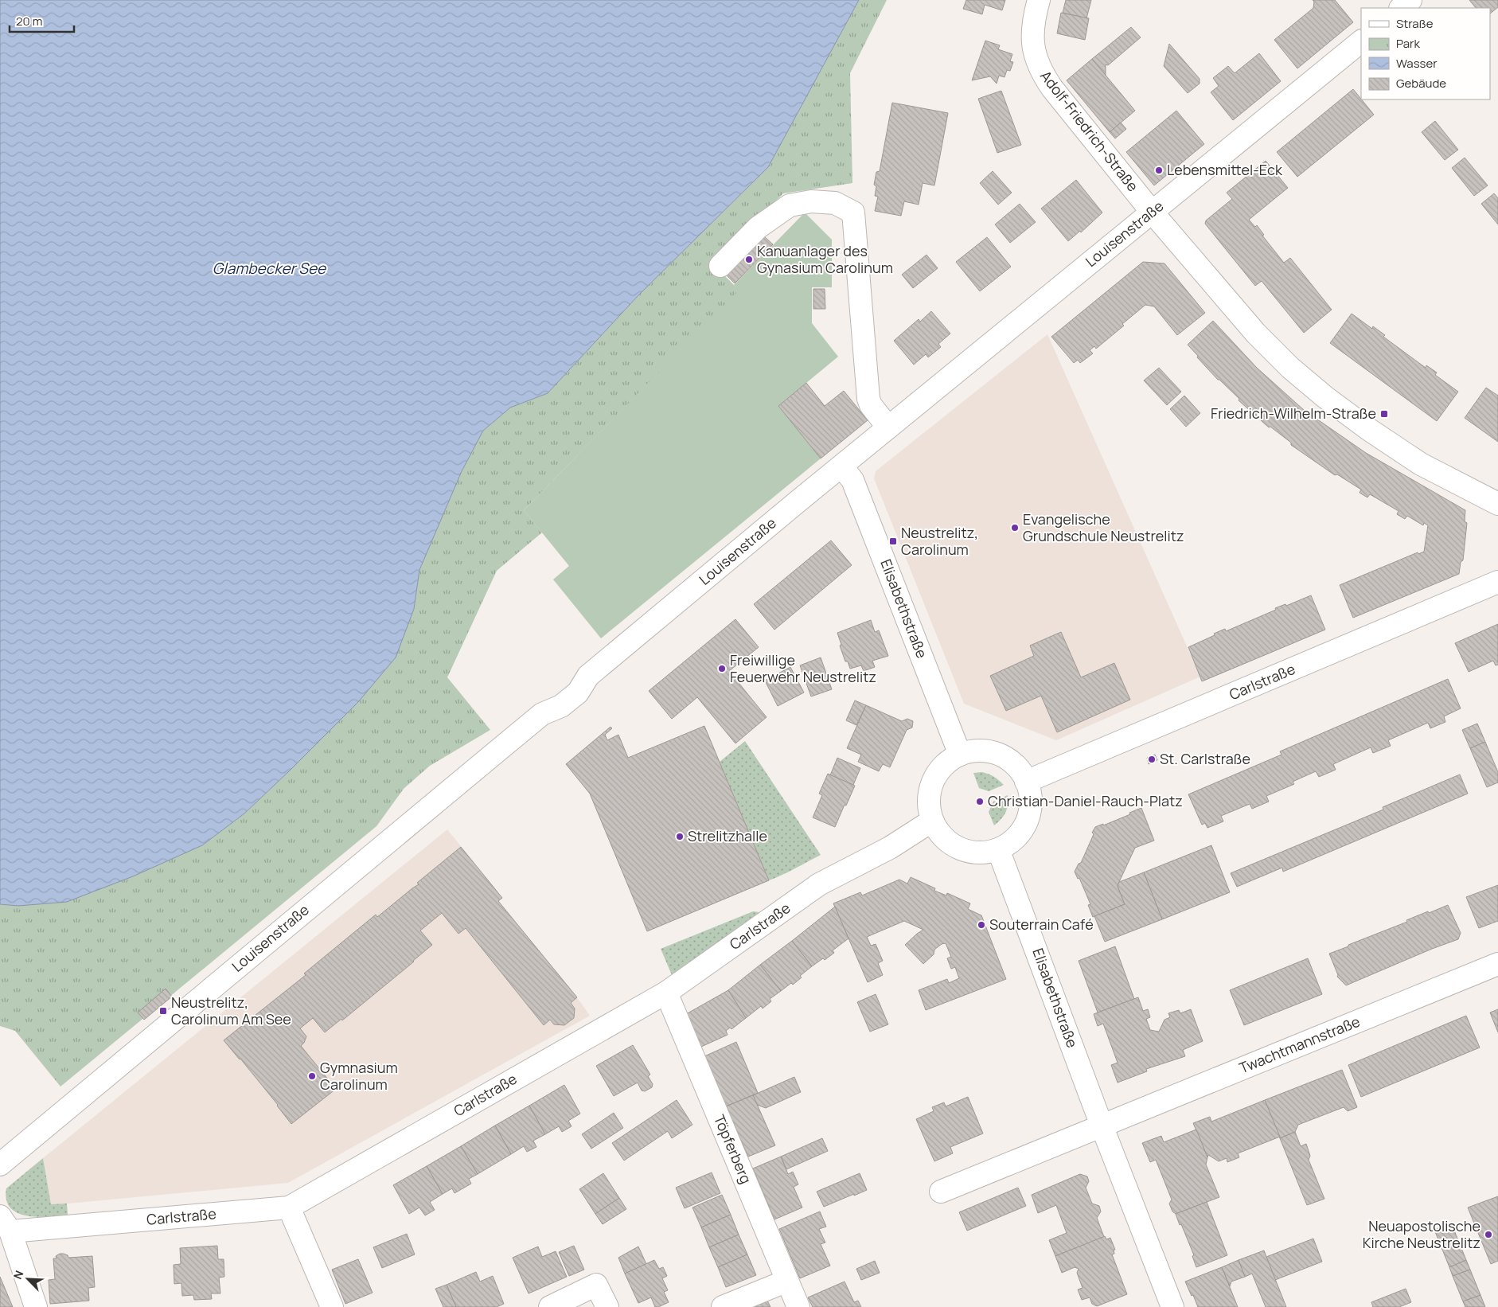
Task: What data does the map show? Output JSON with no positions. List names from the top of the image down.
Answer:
{
  "streets": {
    "street": [
      "Adolf-Friedrich-Straße",
      "Louisenstraße",
      "Elisabethstraße",
      "Carlstraße",
      "Twachtmannstraße",
      "Töpferberg"
    ]
  },
  "crossings": [
    ["Adolf-Friedrich-Straße", "Louisenstraße"],
    ["Louisenstraße", "Elisabethstraße"],
    ["Elisabethstraße", "Carlstraße"],
    ["Elisabethstraße", "Twachtmannstraße"],
    ["Carlstraße", "Töpferberg"]
  ],
  "water": ["Glambecker See"],
  "places": {
    "other": [
      "Lebensmittel-Eck",
      "Kanuanlager des Gynasium Carolinum",
      "Evangelische Grundschule Neustrelitz",
      "Freiwillige Feuerwehr Neustrelitz",
      "St. Carlstraße",
      "Christian-Daniel-Rauch-Platz",
      "Strelitzhalle",
      "Souterrain Café",
      "Gymnasium Carolinum",
      "Neuapostolische Kirche Neustrelitz"
    ],
    "transit": ["Friedrich-Wilhelm-Straße", "Neustrelitz, Carolinum", "Neustrelitz, Carolinum Am See"]
  },
  "legend": [
    "Straße",
    "Park",
    "Wasser",
    "Gebäude"
  ],
  "scale_bar": "20 m",
  "north": "top left"
}
